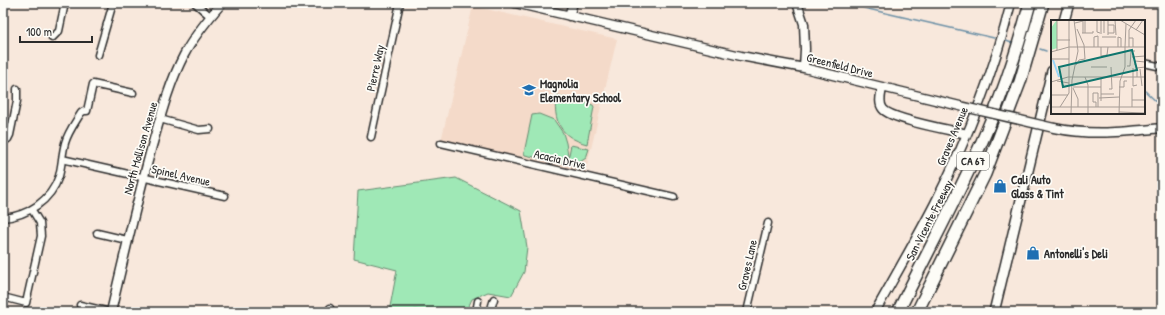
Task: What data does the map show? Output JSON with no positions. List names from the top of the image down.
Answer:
{
  "streets": {
    "highway": ["CA 67", "San Vicente Freeway"],
    "main road": ["Greenfield Drive", "Graves Avenue", "North Mollison Avenue"],
    "street": [
      "Pierre Way",
      "Acacia Drive",
      "Spinel Avenue",
      "Graves Lane"
    ]
  },
  "crossings": [
    ["North Mollison Avenue", "Spinel Avenue"]
  ],
  "places": {
    "school or university": ["Magnolia Elementary School"],
    "shop": ["Cali Auto Glass & Tint", "Antonelli's Deli"]
  },
  "scale_bar": "100 m"
}
